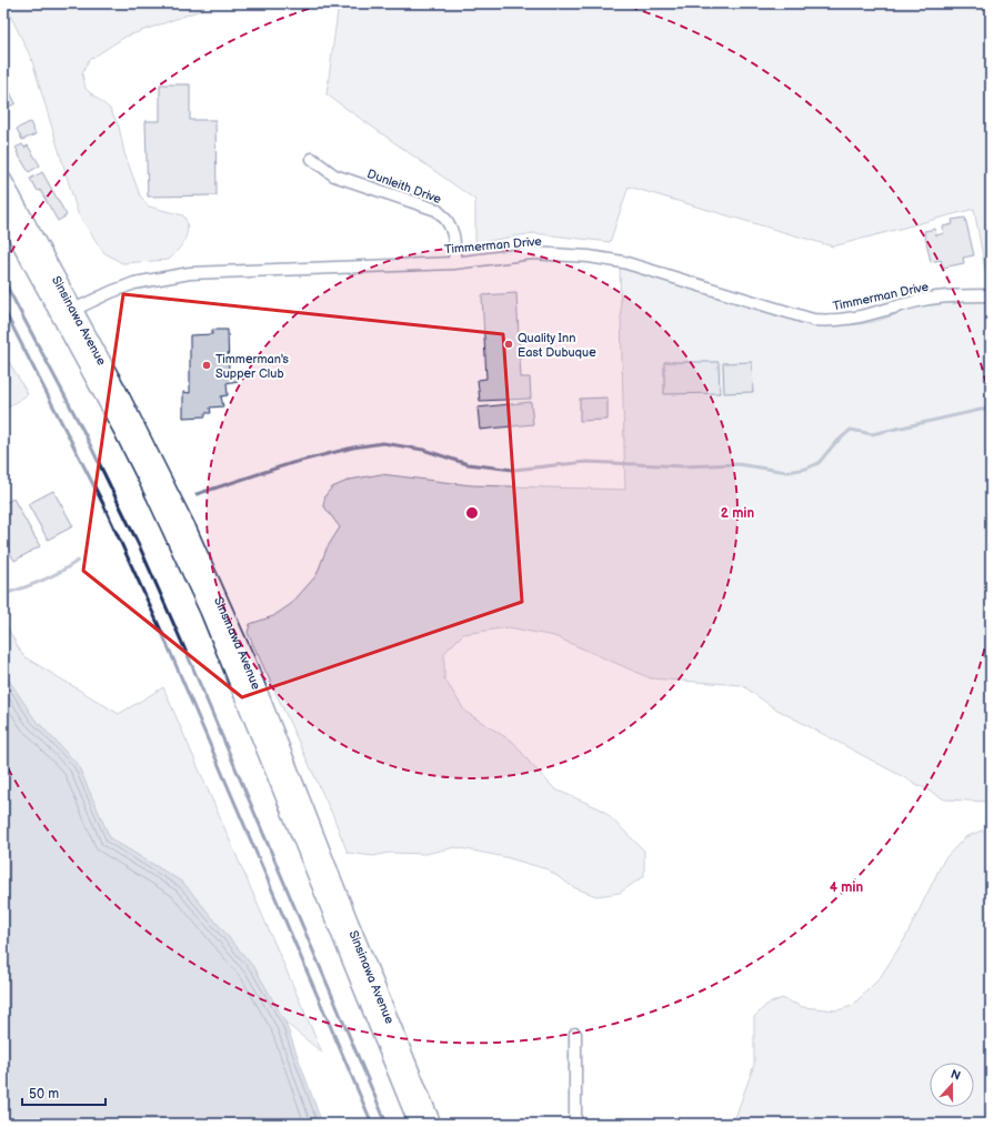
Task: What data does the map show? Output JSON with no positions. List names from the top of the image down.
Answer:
{
  "streets": {
    "highway": ["Sinsinawa Avenue"],
    "street": ["Dunleith Drive", "Timmerman Drive"]
  },
  "crossings": [
    ["Dunleith Drive", "Timmerman Drive"],
    ["Timmerman Drive", "Sinsinawa Avenue"]
  ],
  "places": ["Quality Inn East Dubuque", "Timmerman's Supper Club"],
  "scale_bar": "50 m",
  "north": "top",
  "rings": ["2 min", "4 min"]
}
